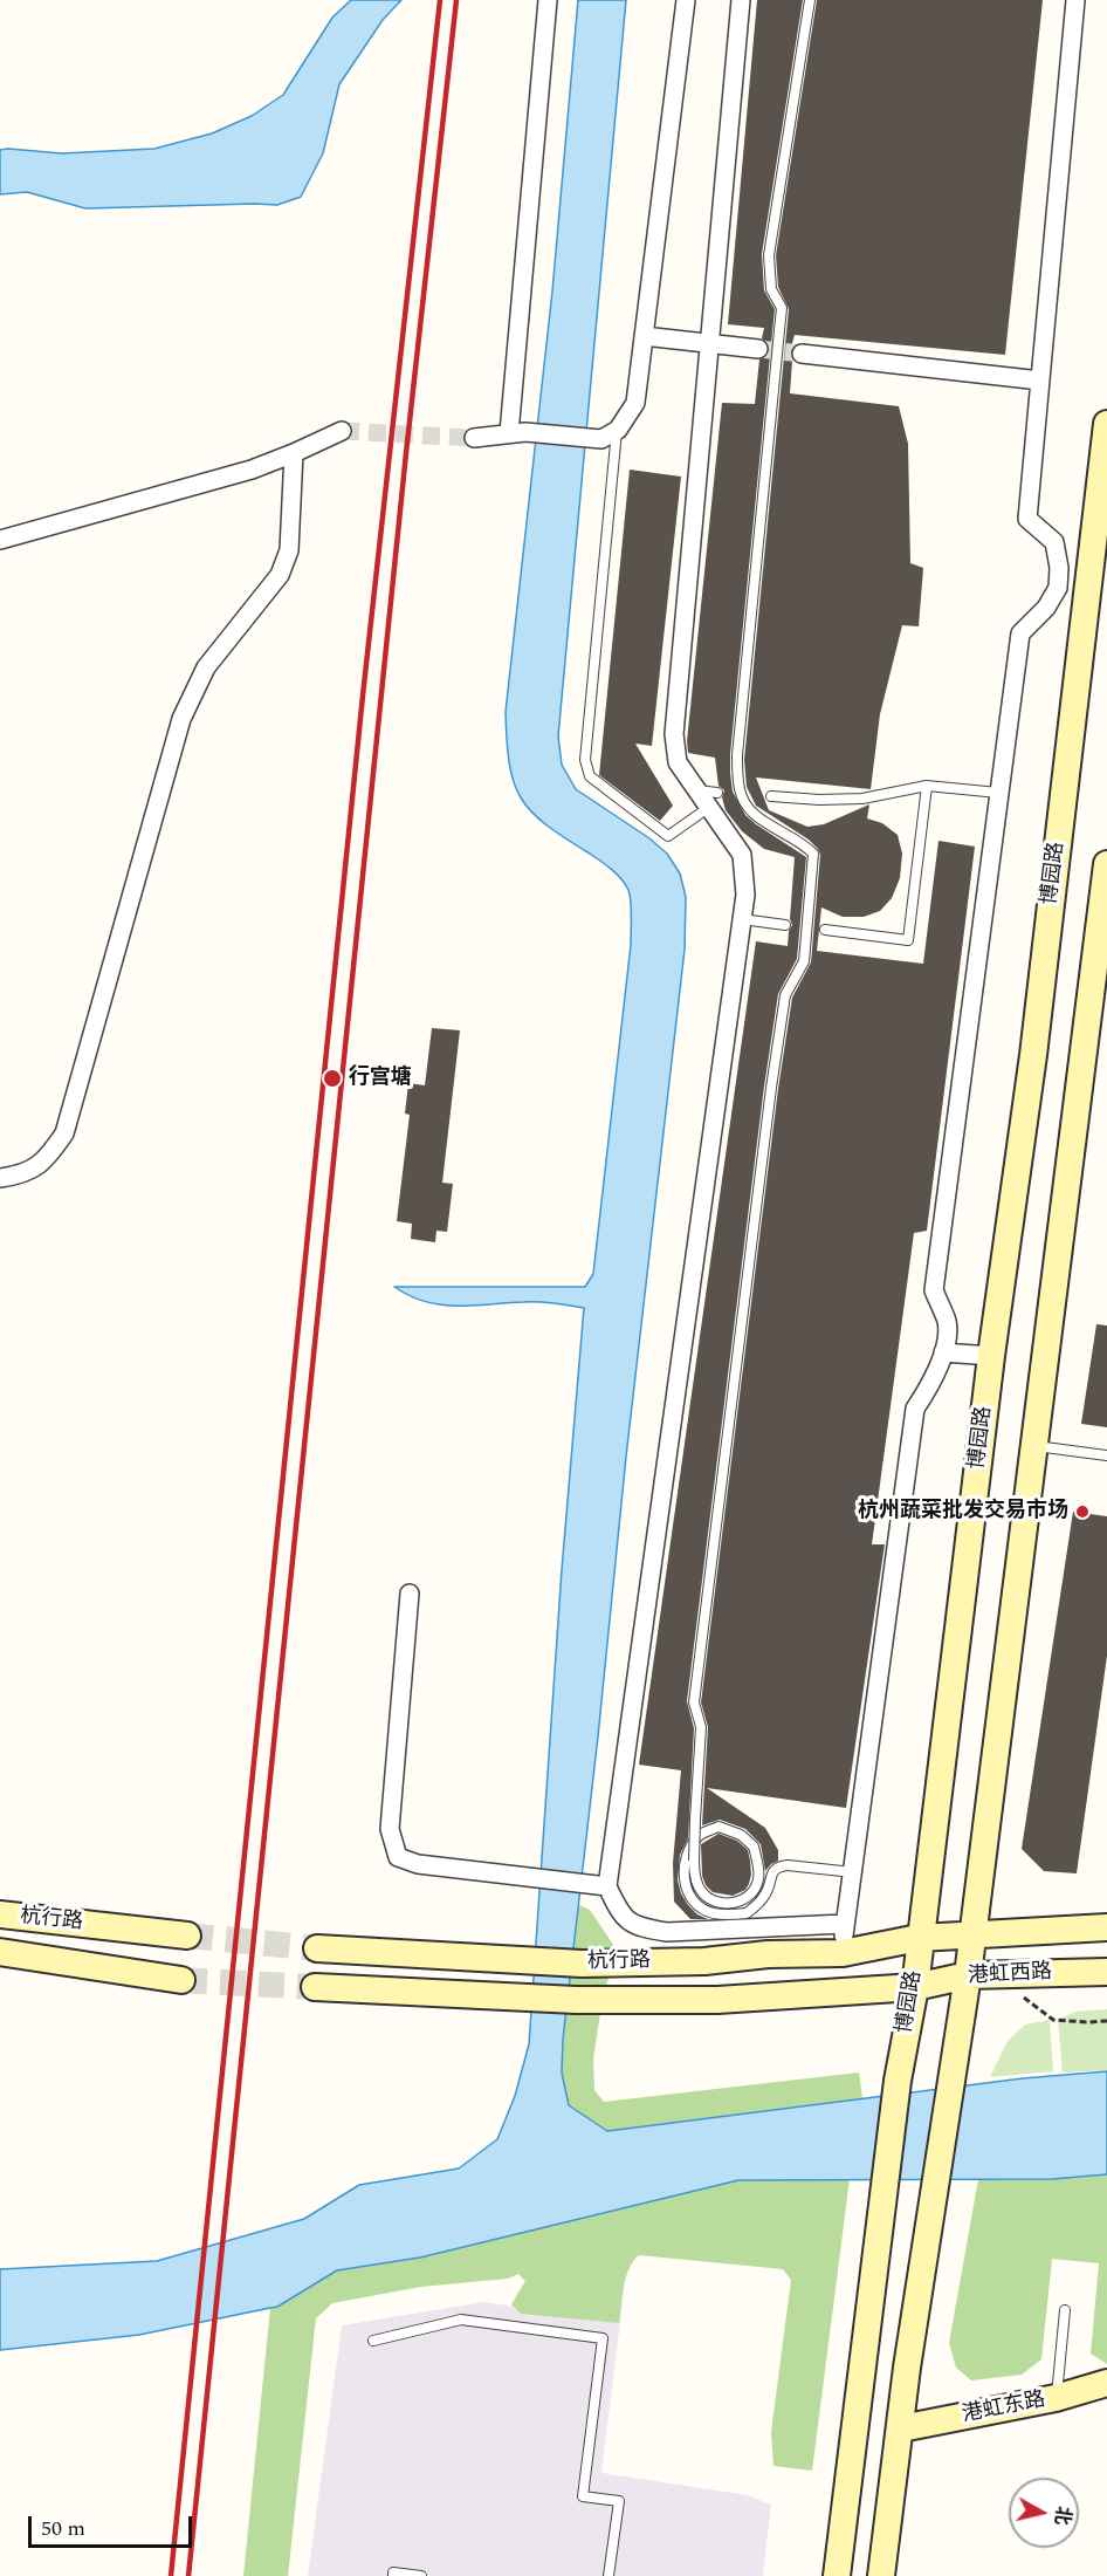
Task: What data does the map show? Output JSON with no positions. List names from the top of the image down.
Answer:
{
  "streets": {
    "main road": [
      "博园路",
      "杭行路",
      "港虹西路",
      "港虹东路"
    ]
  },
  "crossings": [
    ["博园路", "杭行路"],
    ["博园路", "港虹西路"],
    ["杭行路", "港虹西路"]
  ],
  "places": ["行宫塘", "杭州蔬菜批发交易市场"],
  "scale_bar": "50 m",
  "north": "right"
}
